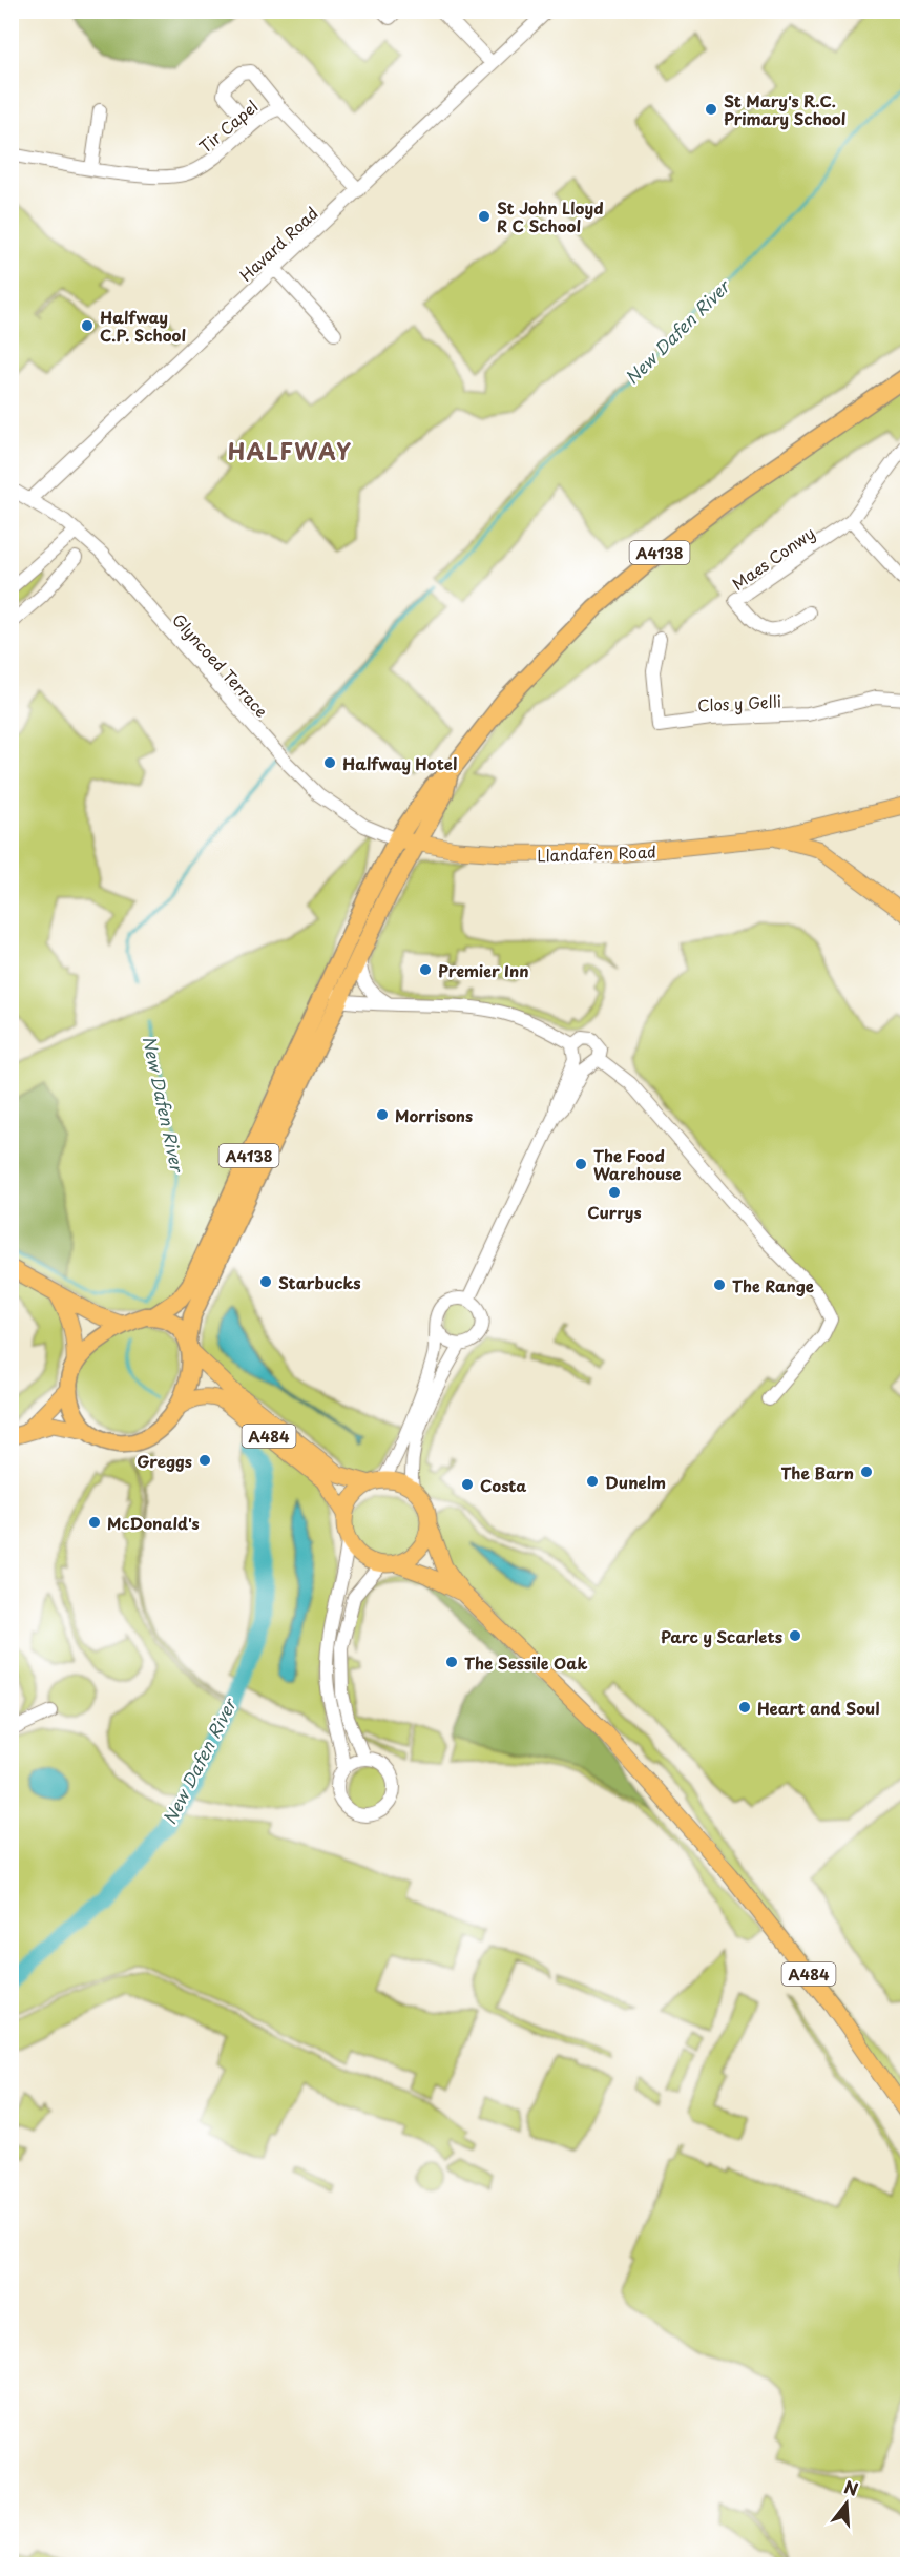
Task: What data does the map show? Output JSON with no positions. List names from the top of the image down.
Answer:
{
  "streets": {
    "highway": ["A4138"],
    "main road": ["Llandafen Road", "A484"],
    "street": [
      "Tir Capel",
      "Havard Road",
      "Maes Conwy",
      "Glyncoed Terrace",
      "Clos y Gelli"
    ]
  },
  "crossings": [
    ["Tir Capel", "Havard Road"],
    ["Havard Road", "Glyncoed Terrace"],
    ["A4138", "Glyncoed Terrace"],
    ["A4138", "Llandafen Road"],
    ["A4138", "A484"],
    ["Glyncoed Terrace", "Llandafen Road"]
  ],
  "districts": ["HALFWAY"],
  "water": ["New Dafen River"],
  "places": [
    "St Mary's R.C. Primary School",
    "St John Lloyd R C School",
    "Halfway C.P. School",
    "Halfway Hotel",
    "Premier Inn",
    "Morrisons",
    "The Food Warehouse",
    "Currys",
    "Starbucks",
    "The Range",
    "Greggs",
    "The Barn",
    "Dunelm",
    "Costa",
    "McDonald's",
    "Parc y Scarlets",
    "The Sessile Oak",
    "Heart and Soul"
  ],
  "north": "top"
}
